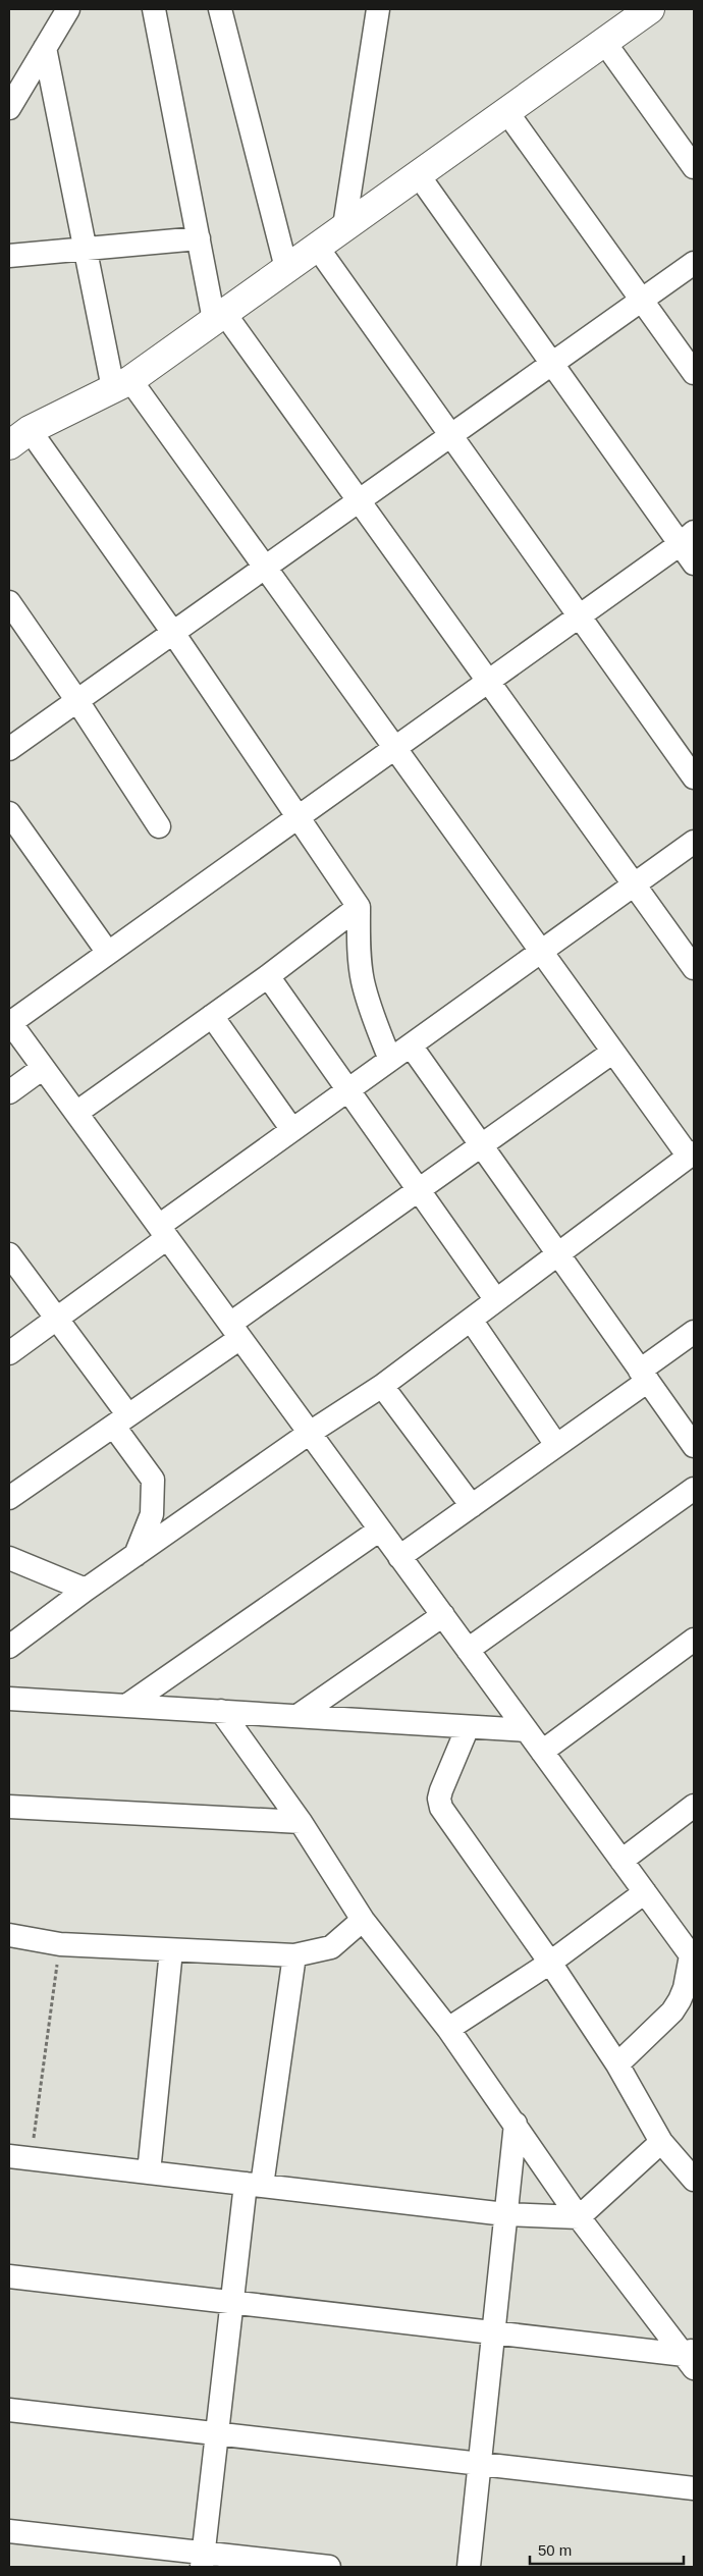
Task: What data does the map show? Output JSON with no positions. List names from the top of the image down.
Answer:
{
  "scale_bar": "50 m"
}
